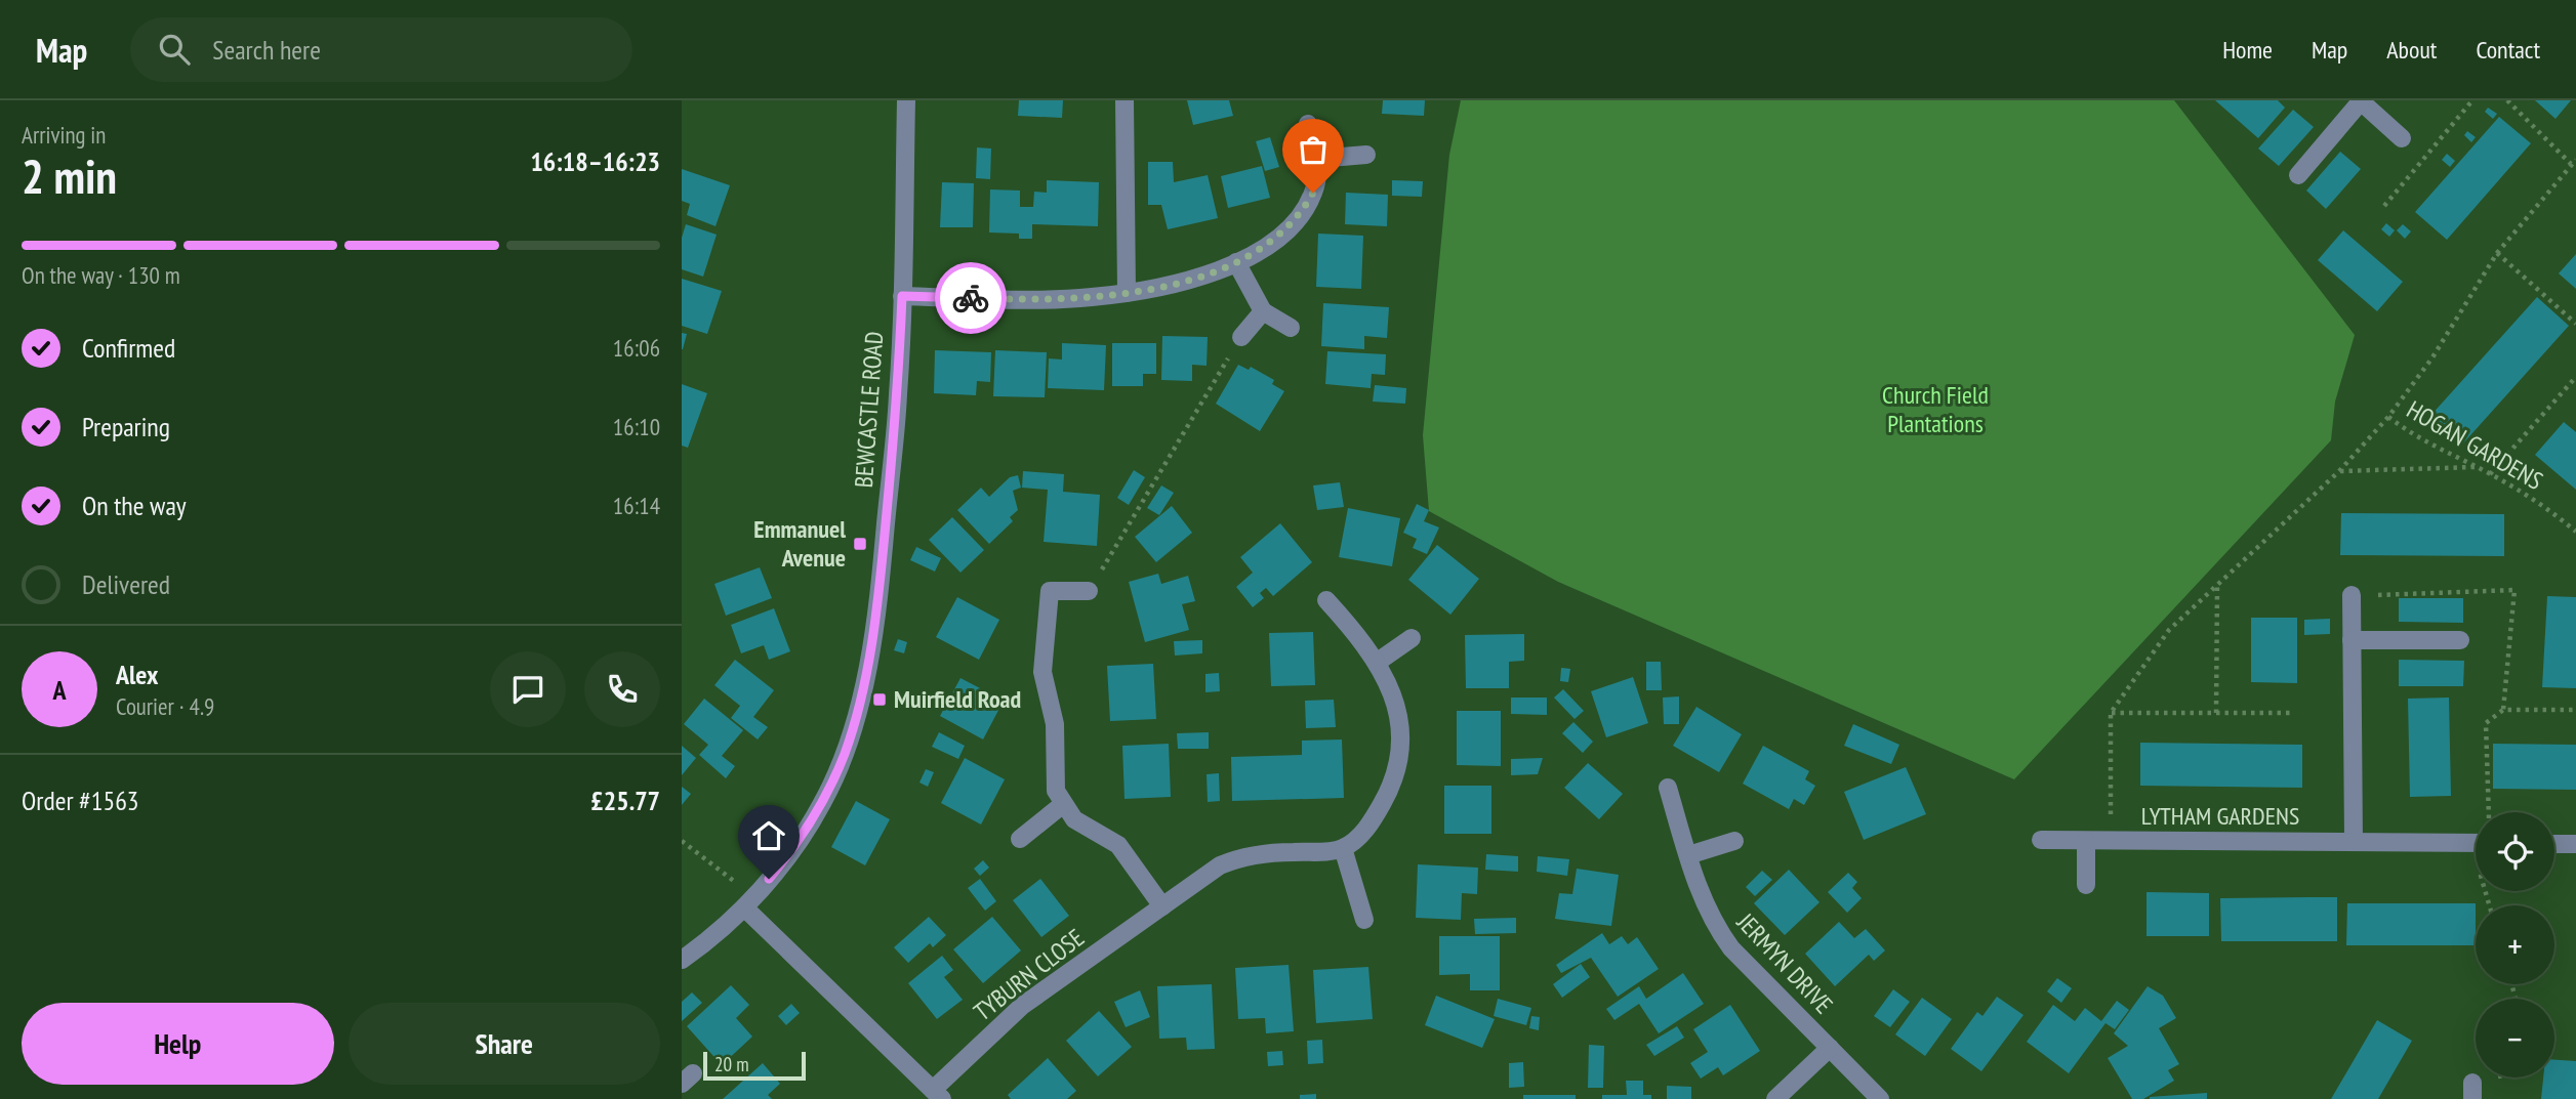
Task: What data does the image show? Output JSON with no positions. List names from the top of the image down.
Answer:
{
  "streets": {
    "street": [
      "BEWCASTLE ROAD",
      "LYTHAM GARDENS",
      "JERMYN DRIVE",
      "TYBURN CLOSE"
    ],
    "path": ["HOGAN GARDENS"]
  },
  "parks": ["Church Field Plantations"],
  "places": {
    "transit": ["Emmanuel Avenue", "Muirfield Road"]
  },
  "scale_bar": "20 m",
  "page": {
    "header": "Map",
    "search": "Search here",
    "nav": [
      "Home",
      "Map",
      "About",
      "Contact"
    ],
    "heading": ["2 min", "Arriving in", "16:18–16:23"],
    "panel": [
      "Alex",
      "Courier · 4.9",
      "Order #1563",
      "£25.77"
    ],
    "bar": "On the way · 130 m",
    "list": [
      ["Confirmed", "16:06"],
      ["Preparing", "16:10"],
      ["On the way", "16:14"],
      "Delivered"
    ],
    "round": "A",
    "map_buttons": ["+", "−"],
    "buttons": ["Help", "Share"],
    "scale": "20 m"
  }
}
